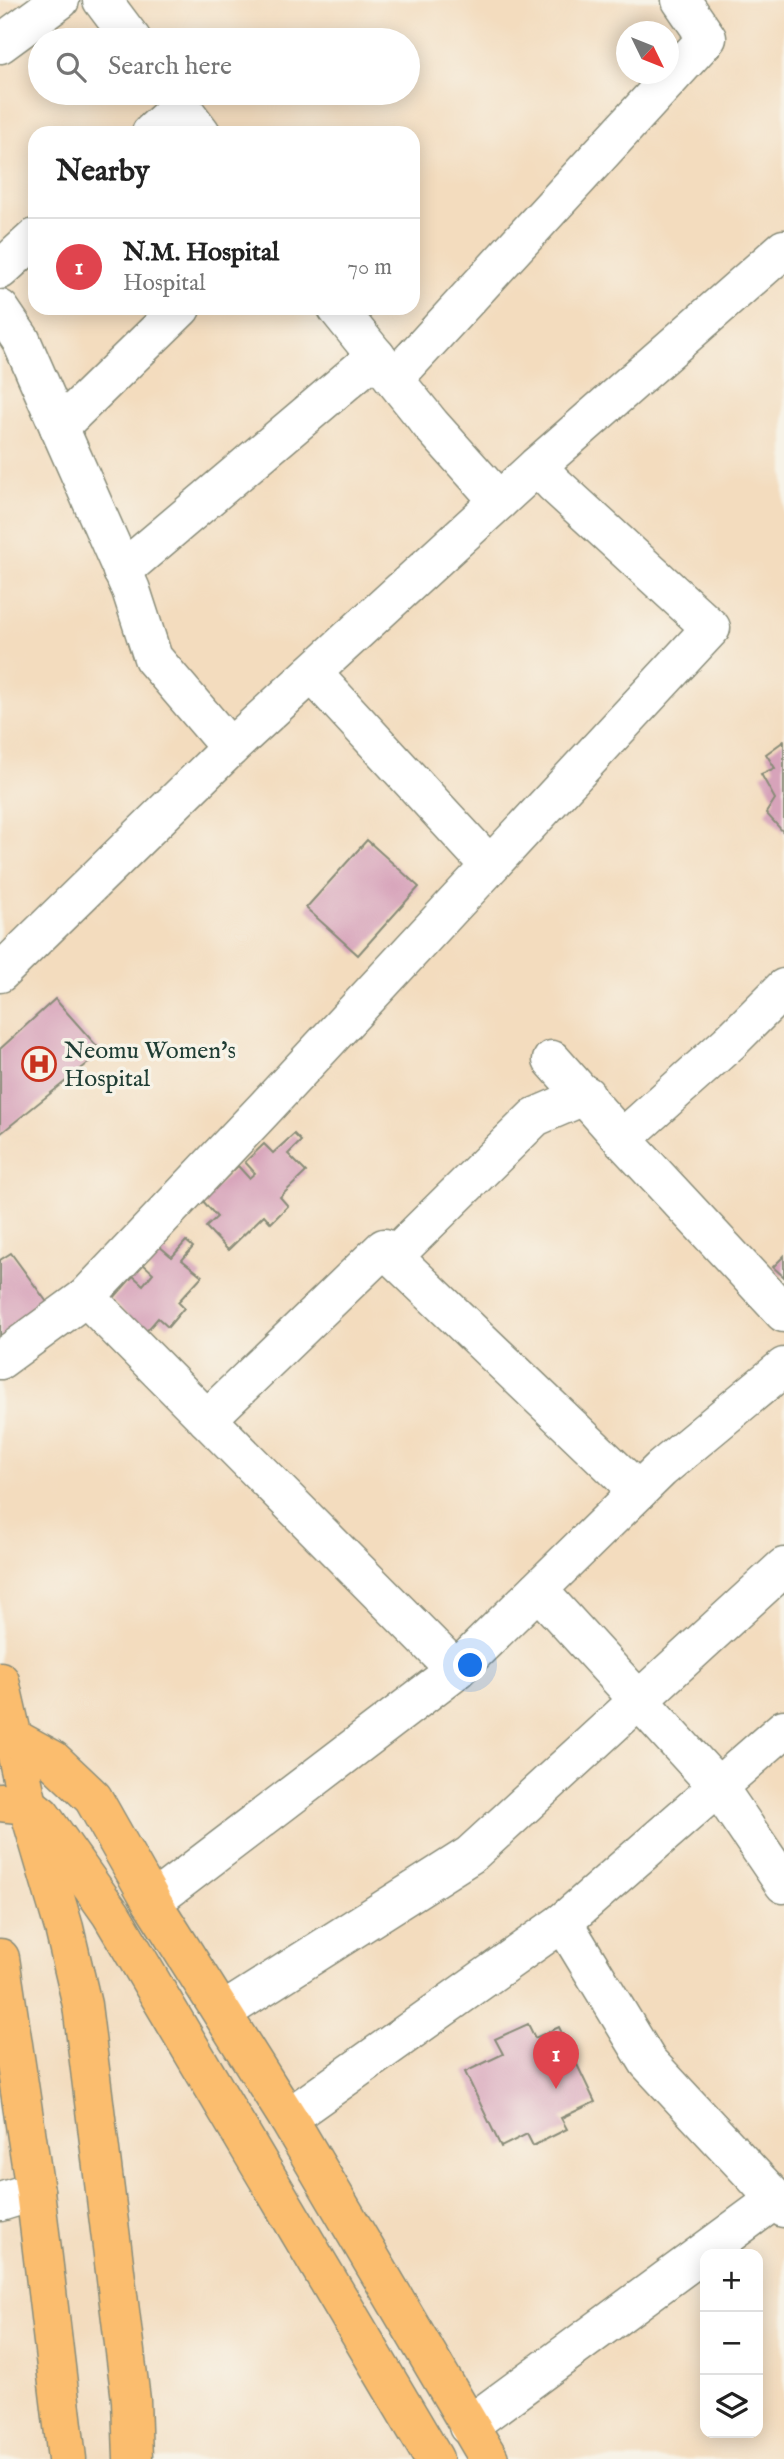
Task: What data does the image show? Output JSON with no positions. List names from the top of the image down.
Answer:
{
  "places": {
    "hospital": ["Neomu Women's Hospital"]
  },
  "north": "bottom right",
  "page": {
    "search": "Search here",
    "heading": "Nearby",
    "list": [
      {
        "mark": "1",
        "name": "N.M. Hospital",
        "note": "Hospital",
        "value": "70 m"
      }
    ],
    "pins": "1",
    "map_buttons": ["+", "−"]
  }
}
